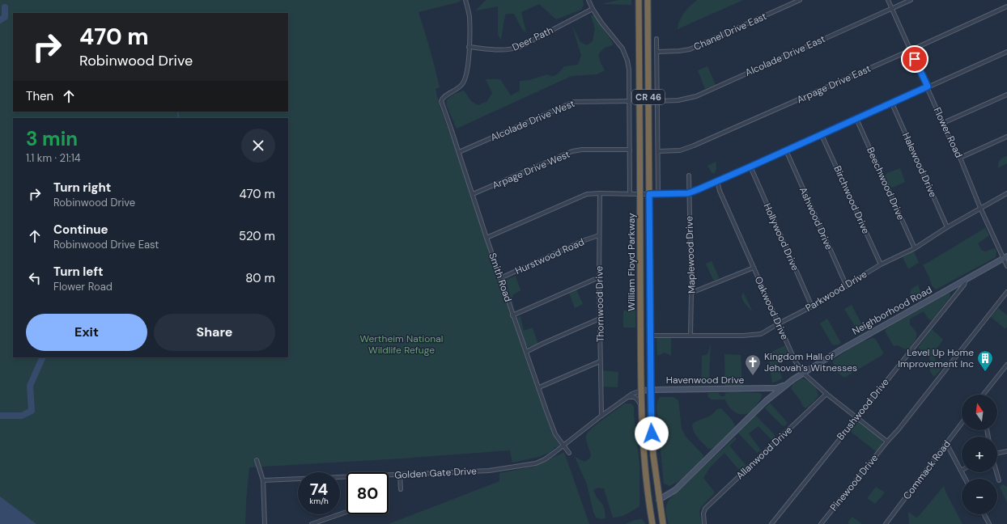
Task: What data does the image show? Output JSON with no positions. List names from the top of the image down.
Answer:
{
  "streets": {
    "highway": ["CR 46", "William Floyd Parkway"],
    "main road": ["Neighborhood Road", "Havenwood Drive"],
    "street": [
      "Chanel Drive East",
      "Deer Path",
      "Alcolade Drive East",
      "Arpage Drive East",
      "Alcolade Drive West",
      "Flower Road",
      "Halewood Drive",
      "Arpage Drive West",
      "Beechwood Drive",
      "Birchwood Drive",
      "Ashwood Drive",
      "Hollywood Drive",
      "Maplewood Drive",
      "Hurstwood Road",
      "Smith Road",
      "Parkwood Drive",
      "Thornwood Drive",
      "Oakwood Drive",
      "Brushwood Drive",
      "Allanwood Drive",
      "Commack Road",
      "Golden Gate Drive",
      "Pinewood Drive"
    ]
  },
  "crossings": [
    ["Deer Path", "Smith Road"],
    ["Alcolade Drive East", "Flower Road"],
    ["Arpage Drive East", "Flower Road"],
    ["Alcolade Drive West", "Smith Road"],
    ["Flower Road", "Parkwood Drive"],
    ["Flower Road", "Neighborhood Road"],
    ["Halewood Drive", "Parkwood Drive"],
    ["Arpage Drive West", "Smith Road"],
    ["Beechwood Drive", "Parkwood Drive"],
    ["Birchwood Drive", "Parkwood Drive"],
    ["Ashwood Drive", "Parkwood Drive"],
    ["Hollywood Drive", "Parkwood Drive"],
    ["Maplewood Drive", "Parkwood Drive"],
    ["Hurstwood Road", "Smith Road"],
    ["Hurstwood Road", "Thornwood Drive"],
    ["William Floyd Parkway", "Parkwood Drive"],
    ["William Floyd Parkway", "Neighborhood Road"],
    ["William Floyd Parkway", "Havenwood Drive"],
    ["Smith Road", "Havenwood Drive"],
    ["Smith Road", "Golden Gate Drive"],
    ["Parkwood Drive", "Oakwood Drive"],
    ["Thornwood Drive", "Havenwood Drive"],
    ["Oakwood Drive", "Neighborhood Road"],
    ["Oakwood Drive", "Brushwood Drive"],
    ["Oakwood Drive", "Allanwood Drive"],
    ["Oakwood Drive", "Pinewood Drive"],
    ["Neighborhood Road", "Havenwood Drive"],
    ["Neighborhood Road", "Brushwood Drive"],
    ["Havenwood Drive", "Golden Gate Drive"]
  ],
  "parks": ["Wertheim National Wildlife Refuge"],
  "places": {
    "building": ["Level Up Home Improvement Inc"],
    "church": ["Kingdom Hall of Jehovah’s Witnesses"]
  },
  "north": "top",
  "page": {
    "turn": ["470 m", "Robinwood Drive"],
    "then": "Then",
    "heading": ["3 min", "1.1 km · 21:14"],
    "list": [
      {
        "name": "Turn right",
        "note": "Robinwood Drive",
        "value": "470 m"
      },
      {
        "name": "Continue",
        "note": "Robinwood Drive East",
        "value": "520 m"
      },
      {
        "name": "Turn left",
        "note": "Flower Road",
        "value": "80 m"
      }
    ],
    "buttons": ["Exit", "Share"],
    "map_buttons": ["+", "−"],
    "speed": "74 km/h",
    "limit": "80"
  }
}
